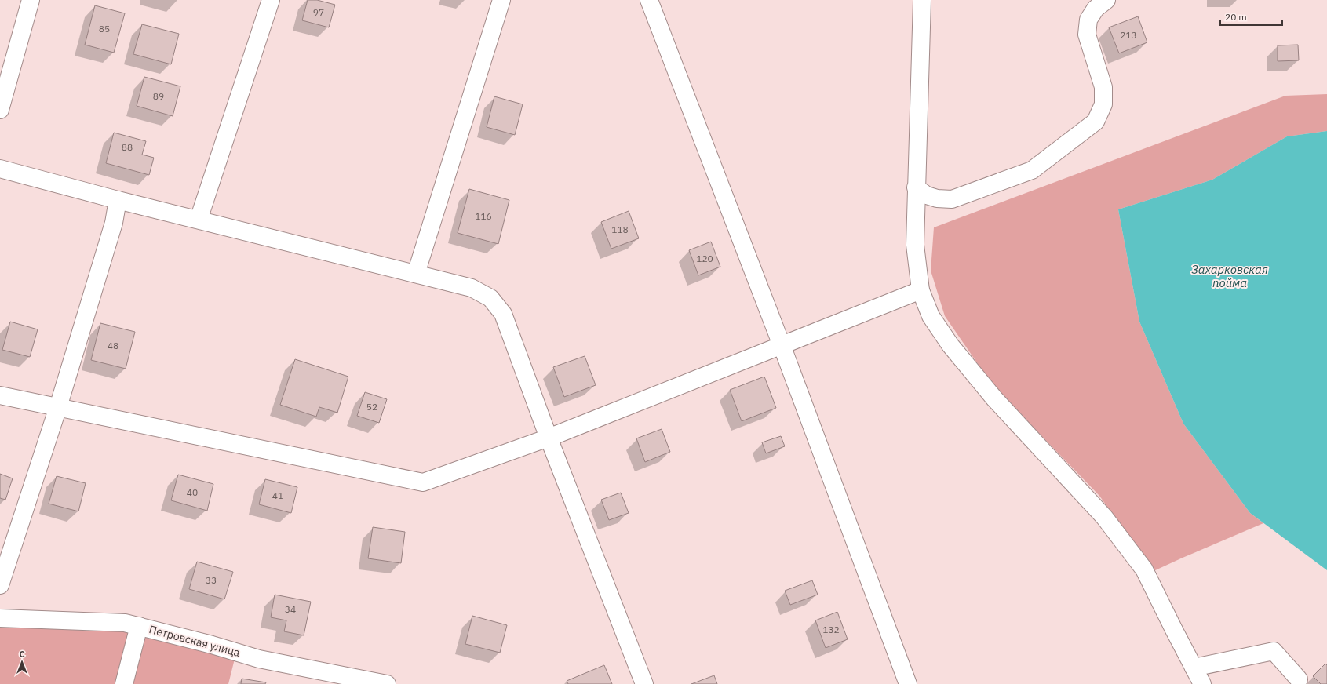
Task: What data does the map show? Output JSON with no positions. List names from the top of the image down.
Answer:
{
  "streets": {
    "street": ["Петровская улица"]
  },
  "water": ["Захарковская пойма"],
  "house_numbers": [
    "97",
    "85",
    "213",
    "89",
    "88",
    "116",
    "118",
    "120",
    "48",
    "52",
    "40",
    "41",
    "33",
    "34",
    "132"
  ],
  "scale_bar": "20 m",
  "north": "top"
}
